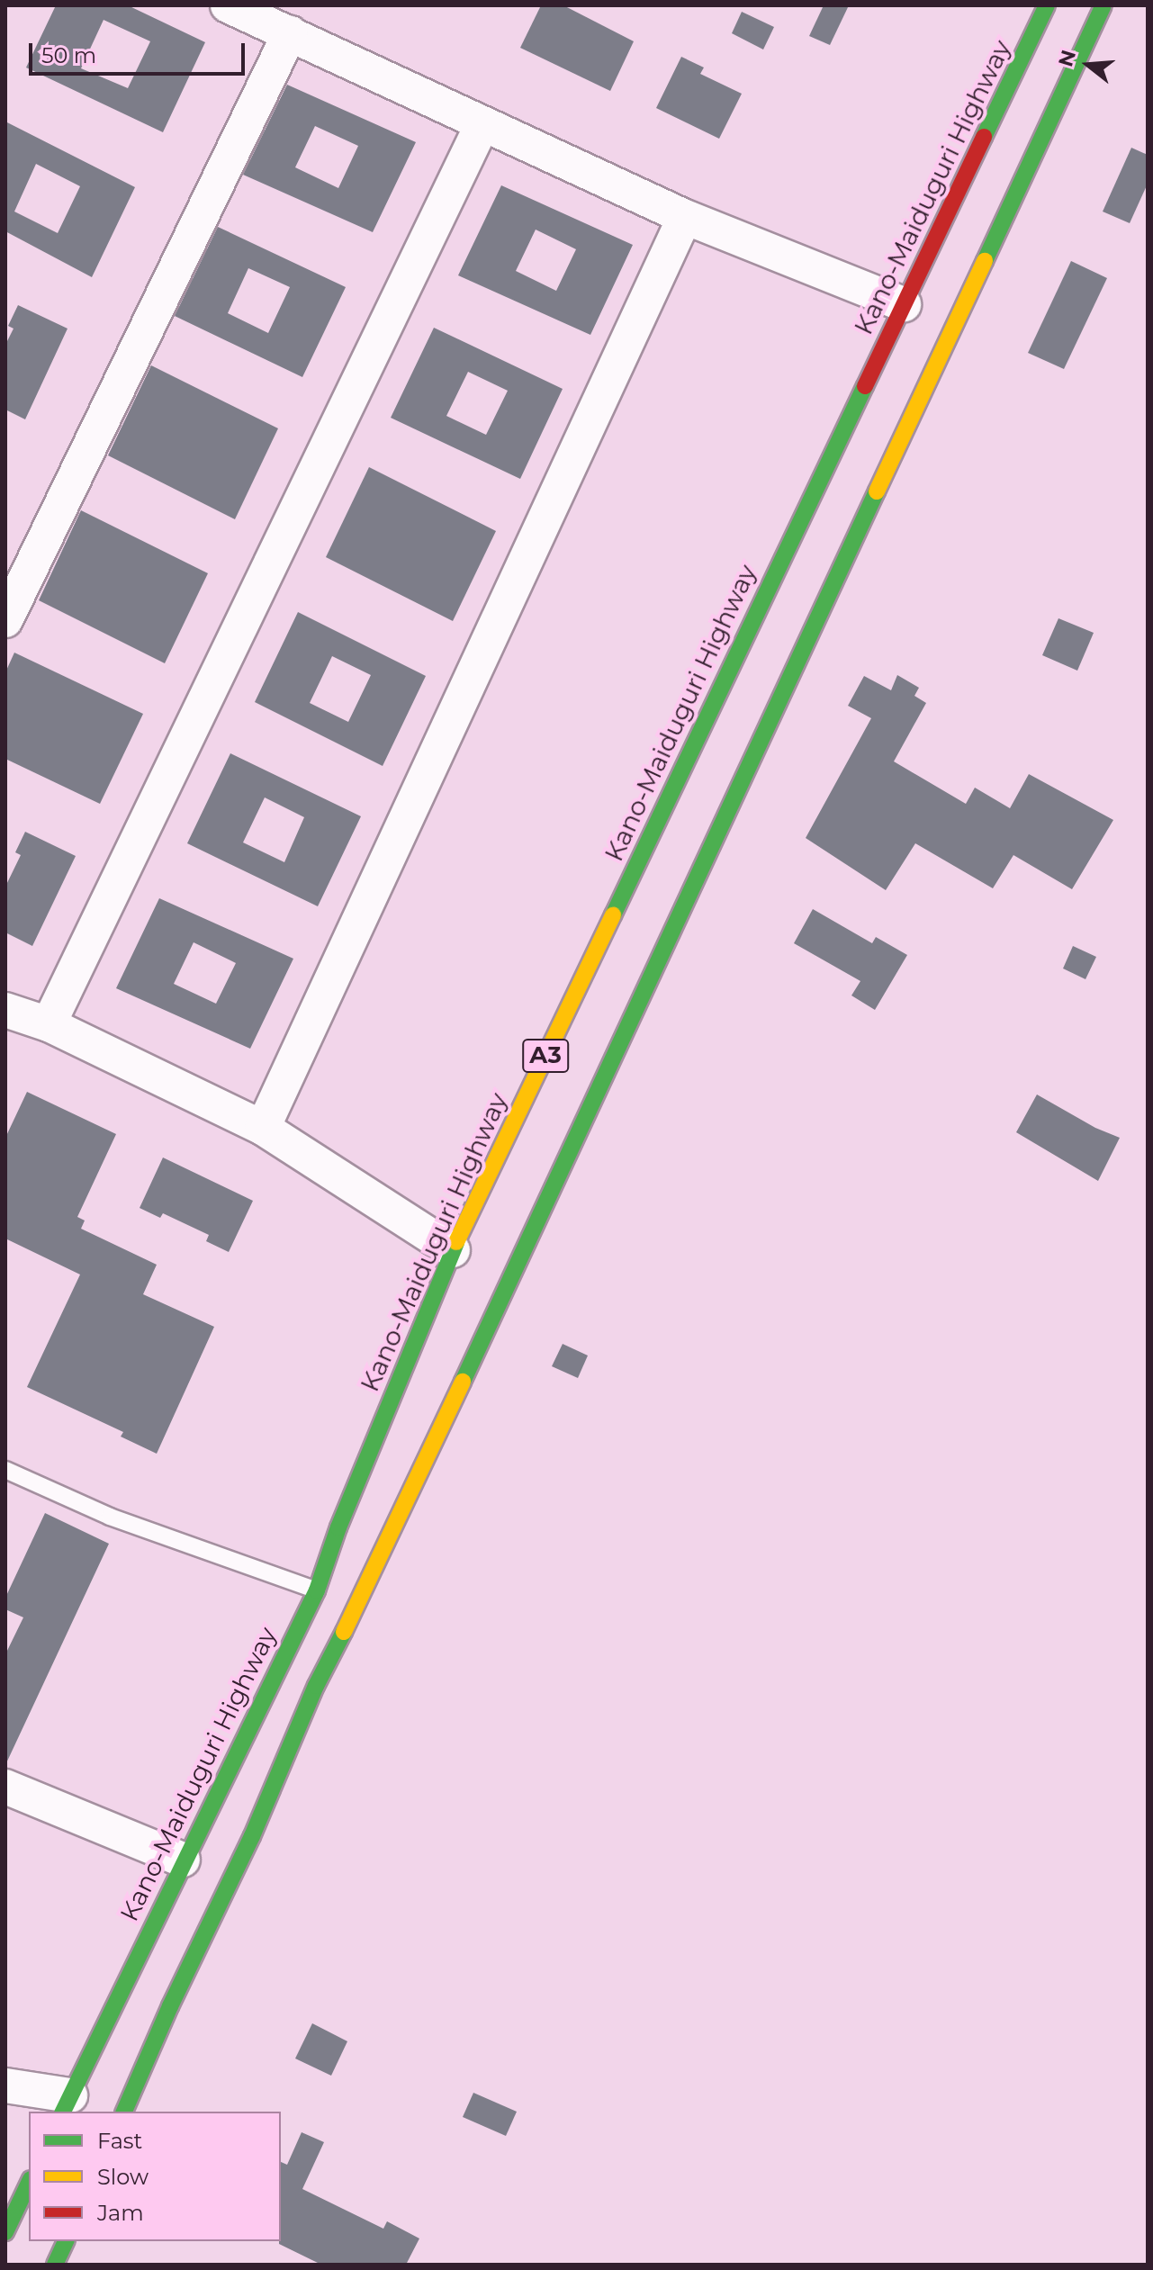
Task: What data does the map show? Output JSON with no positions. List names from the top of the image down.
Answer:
{
  "streets": {
    "highway": ["Kano-Maiduguri Highway", "A3"]
  },
  "legend": ["Fast", "Slow", "Jam"],
  "scale_bar": "50 m",
  "north": "left"
}
